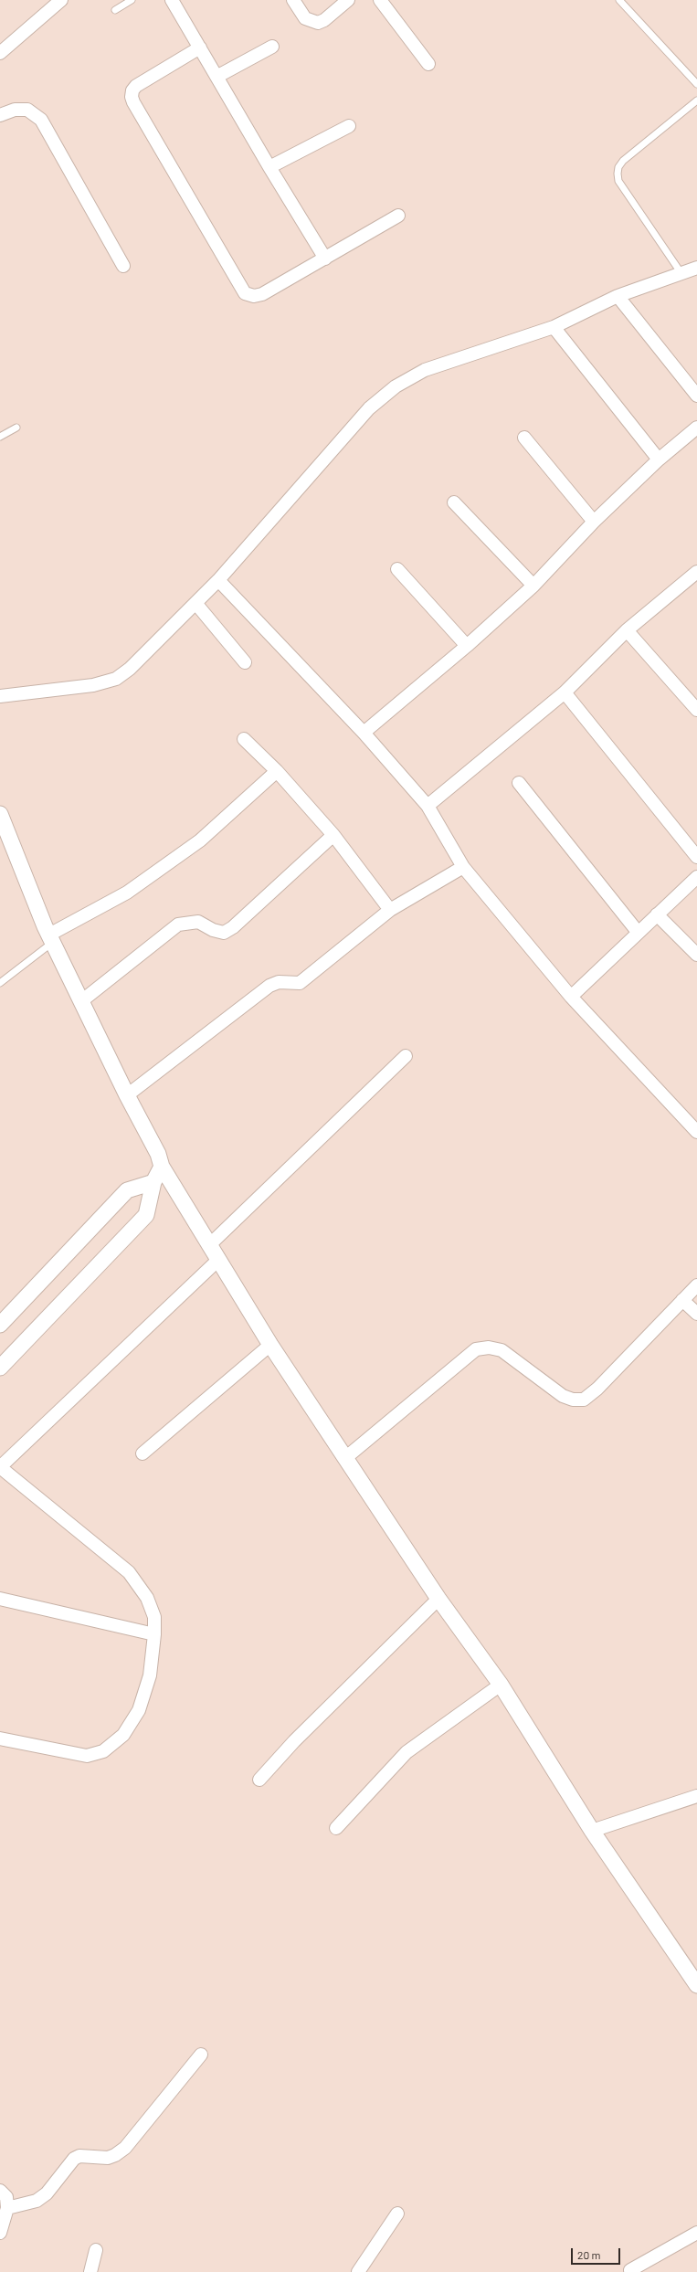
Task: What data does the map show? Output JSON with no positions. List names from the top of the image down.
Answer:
{
  "scale_bar": "20 m"
}
